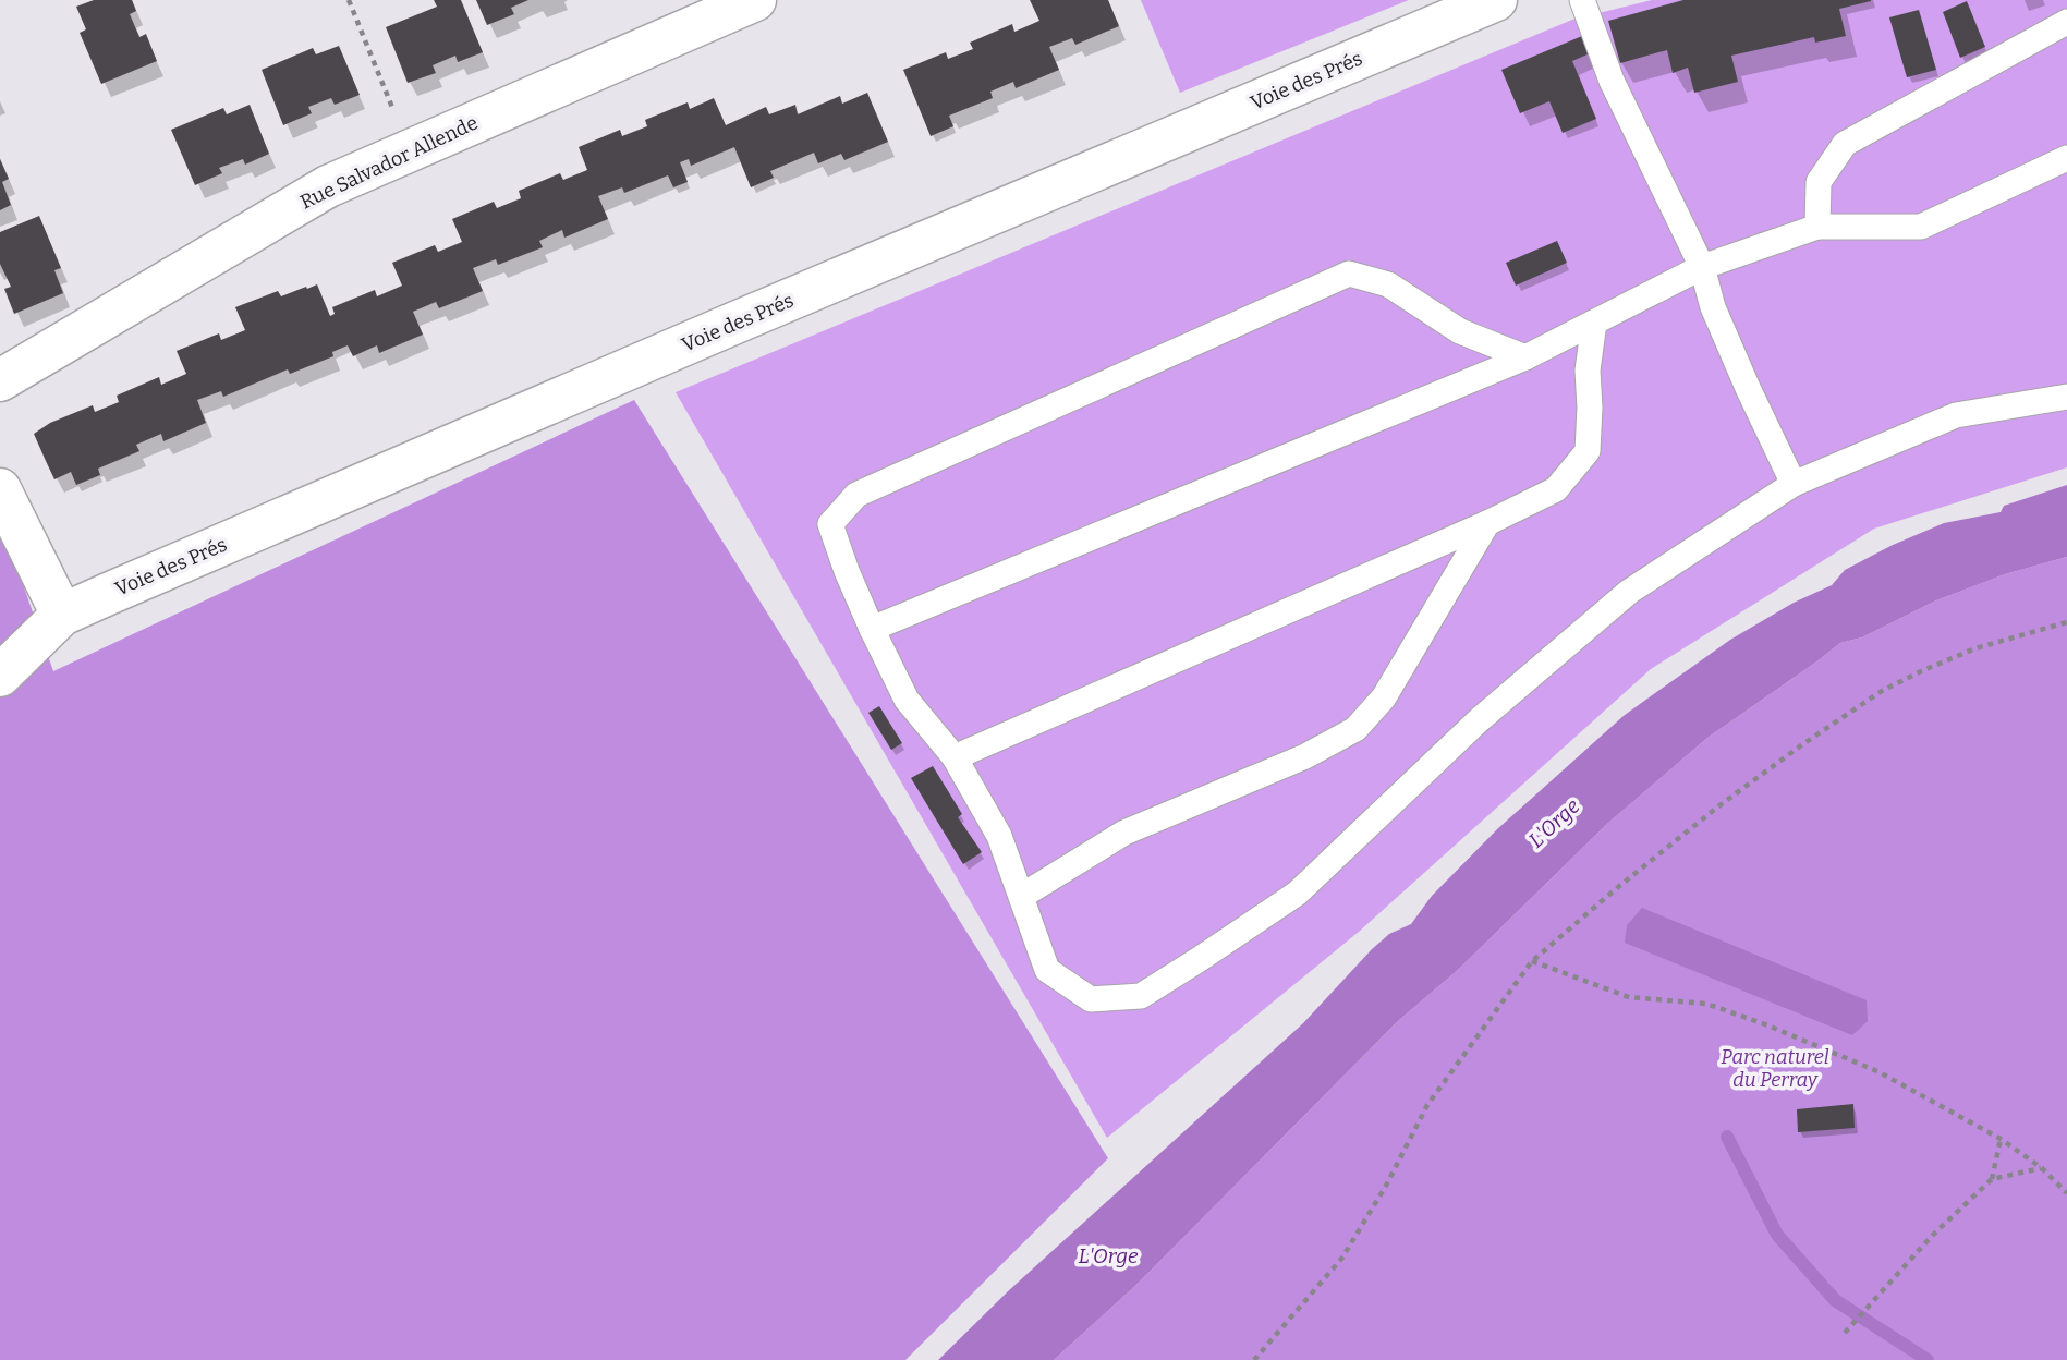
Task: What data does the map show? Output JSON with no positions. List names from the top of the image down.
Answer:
{
  "streets": {
    "street": ["Voie des Prés", "Rue Salvador Allende"]
  },
  "water": ["L'Orge"],
  "parks": ["Parc naturel du Perray"]
}
